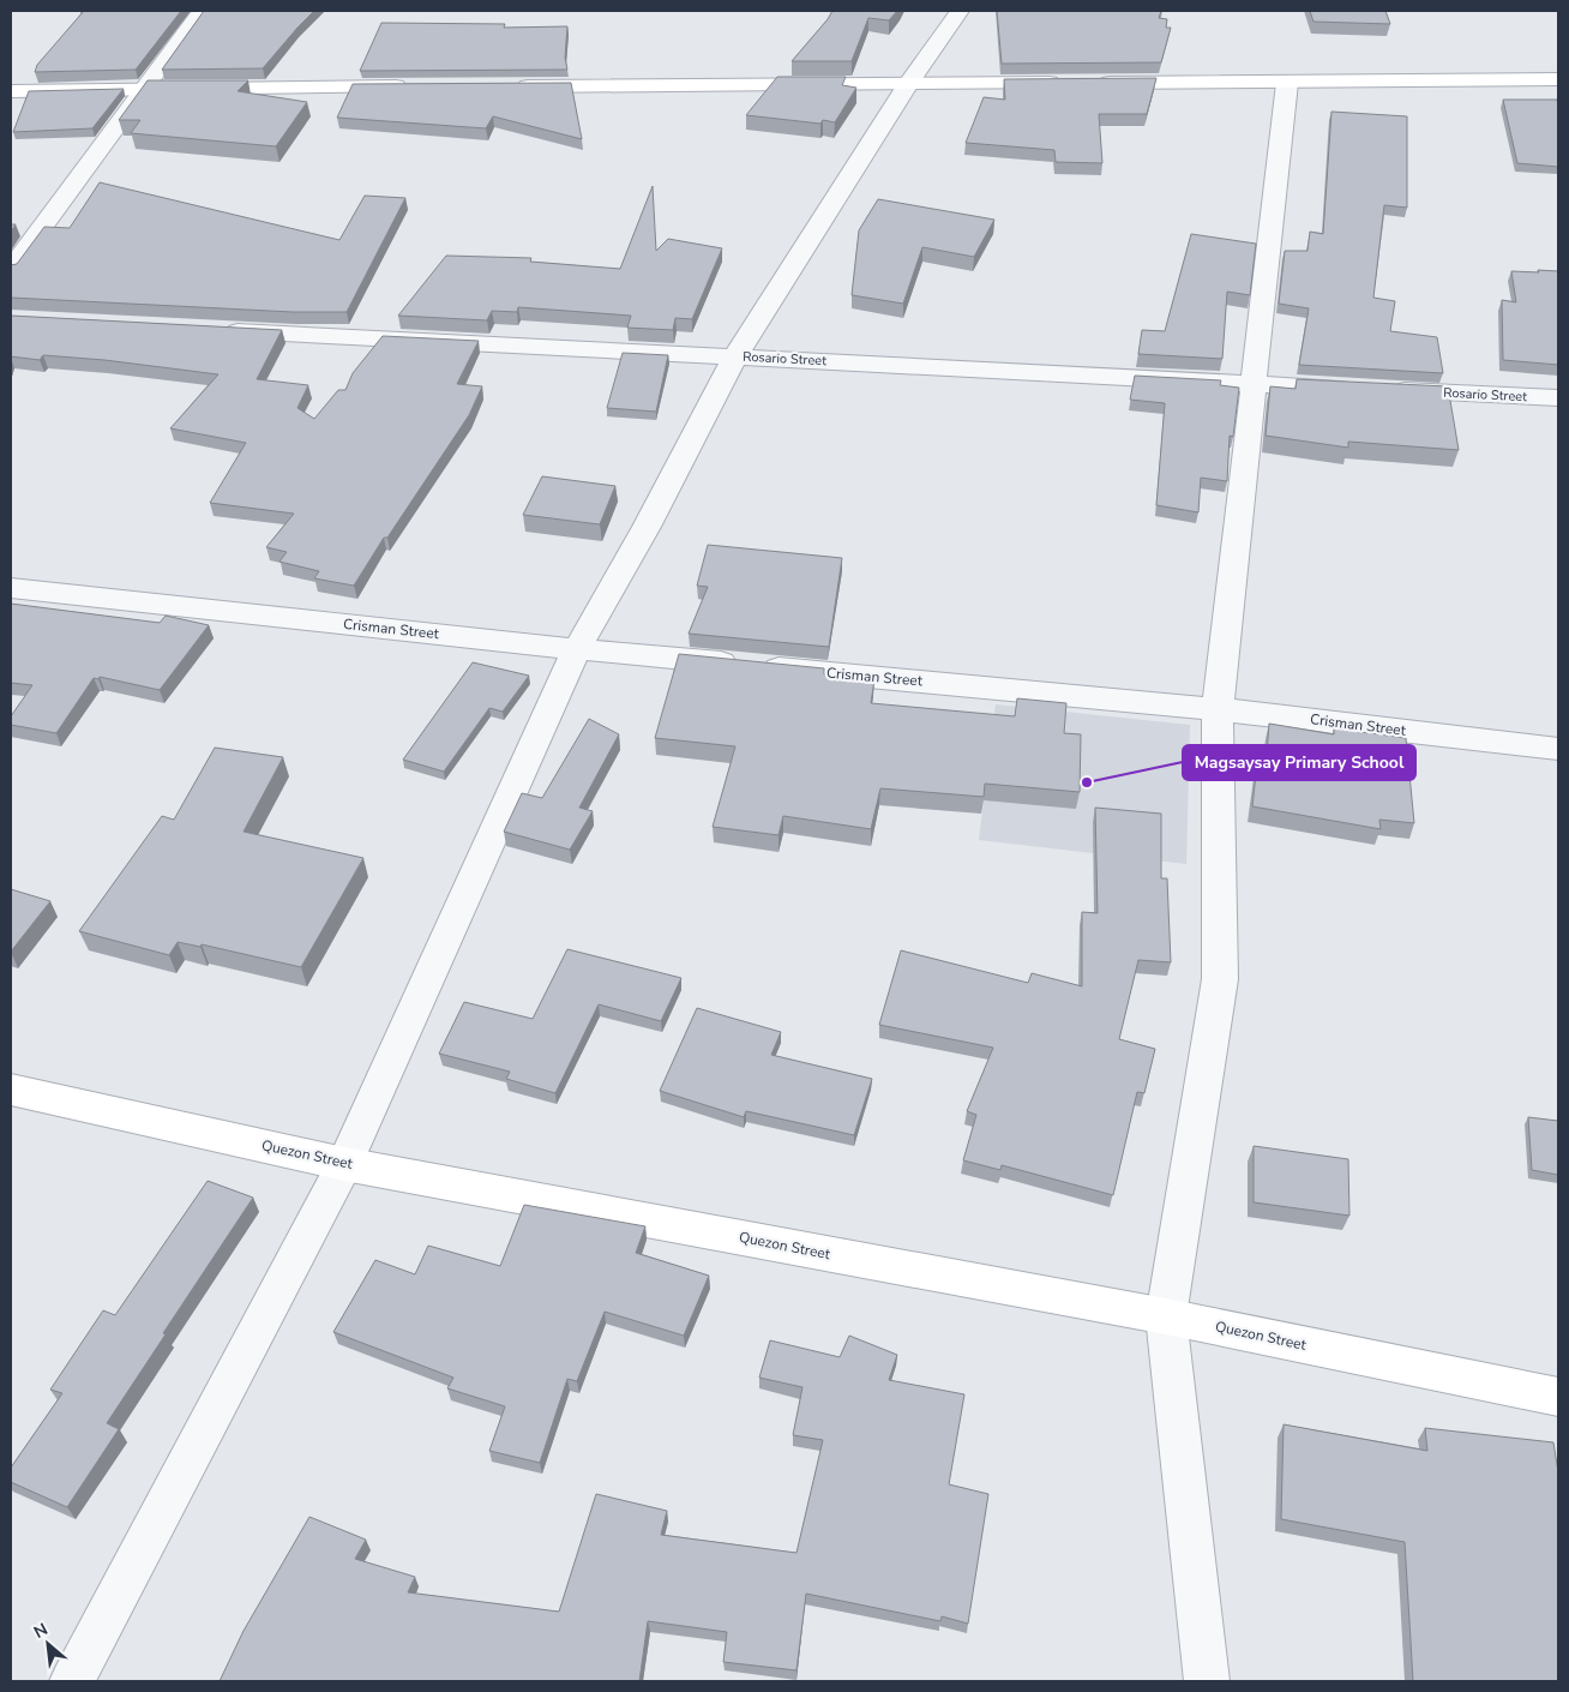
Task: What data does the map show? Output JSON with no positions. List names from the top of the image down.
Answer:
{
  "streets": {
    "street": ["Rosario Street", "Crisman Street", "Quezon Street"]
  },
  "places": ["Magsaysay Primary School"],
  "north": "top left"
}
